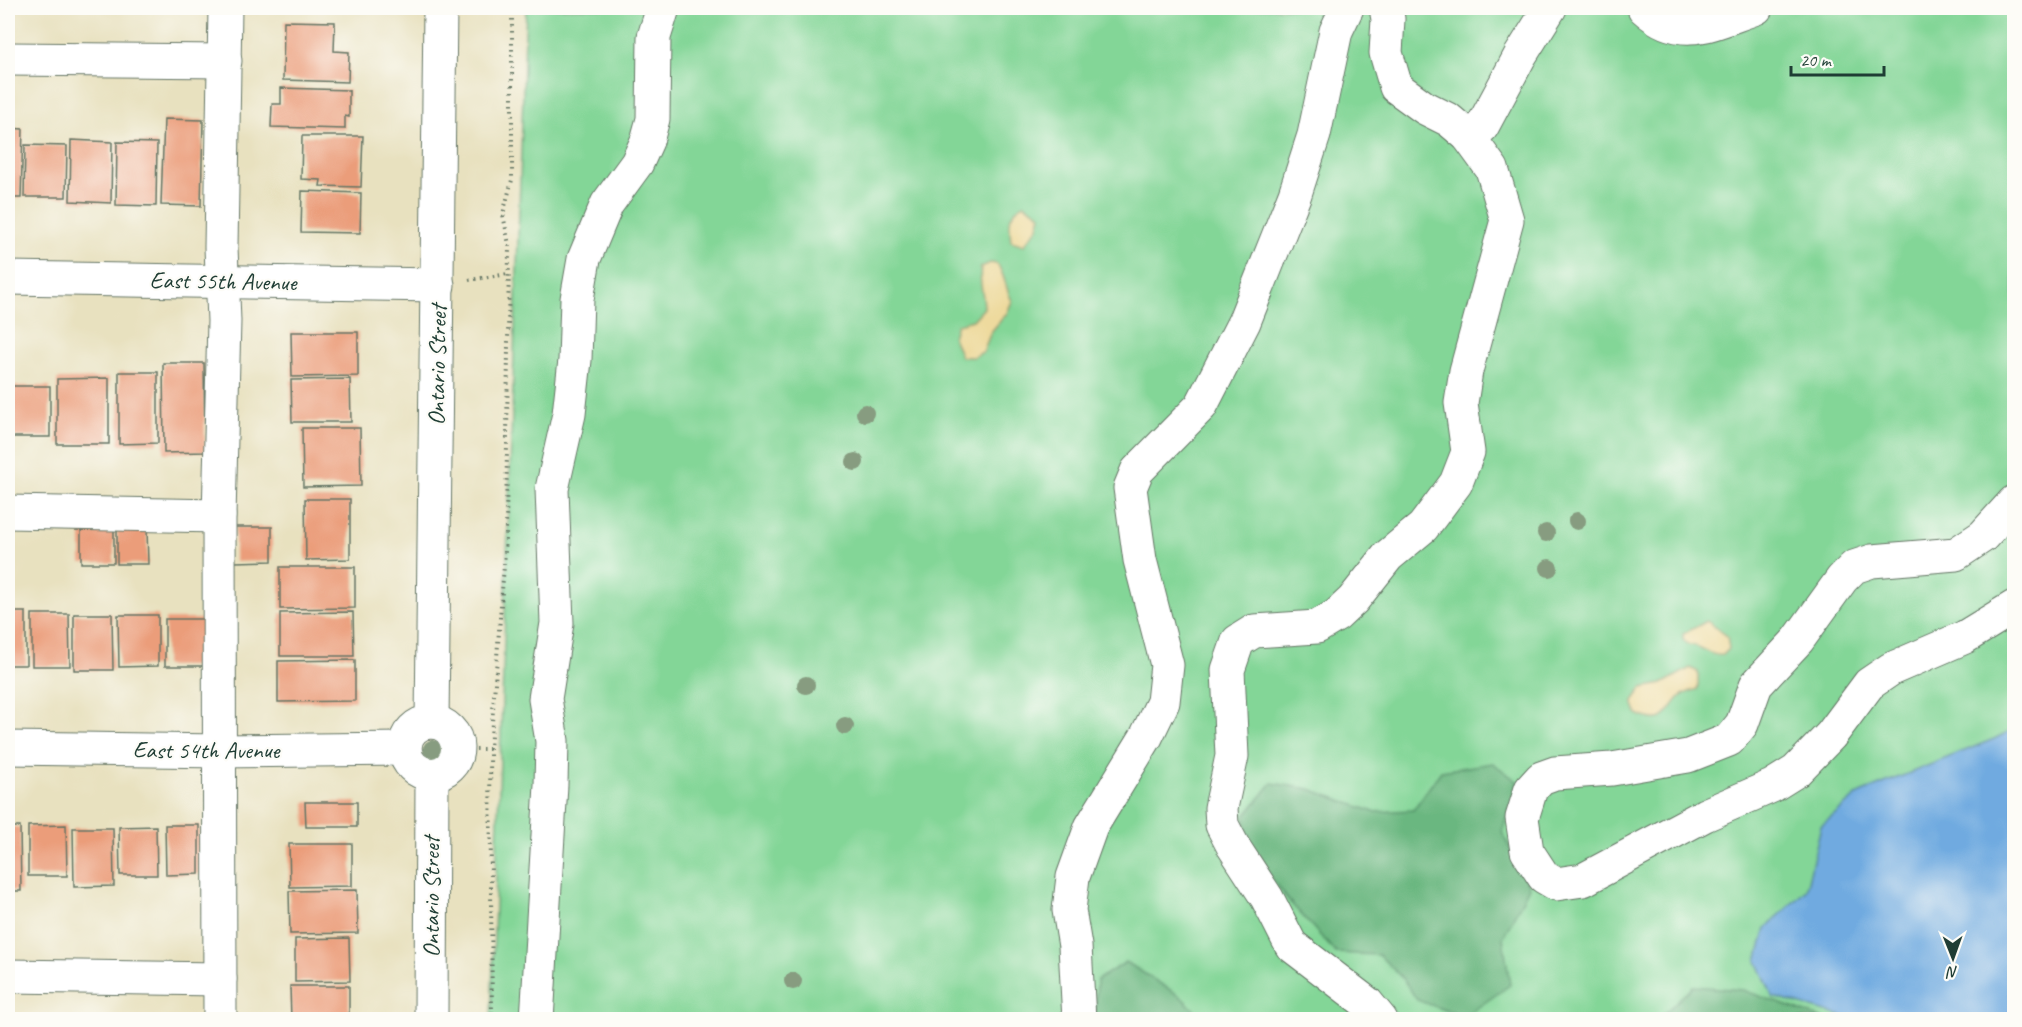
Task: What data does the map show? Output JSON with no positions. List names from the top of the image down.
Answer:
{
  "streets": {
    "street": ["East 55th Avenue", "Ontario Street", "East 54th Avenue"]
  },
  "crossings": [
    ["East 55th Avenue", "Ontario Street"],
    ["Ontario Street", "East 54th Avenue"]
  ],
  "scale_bar": "20 m",
  "north": "bottom"
}
